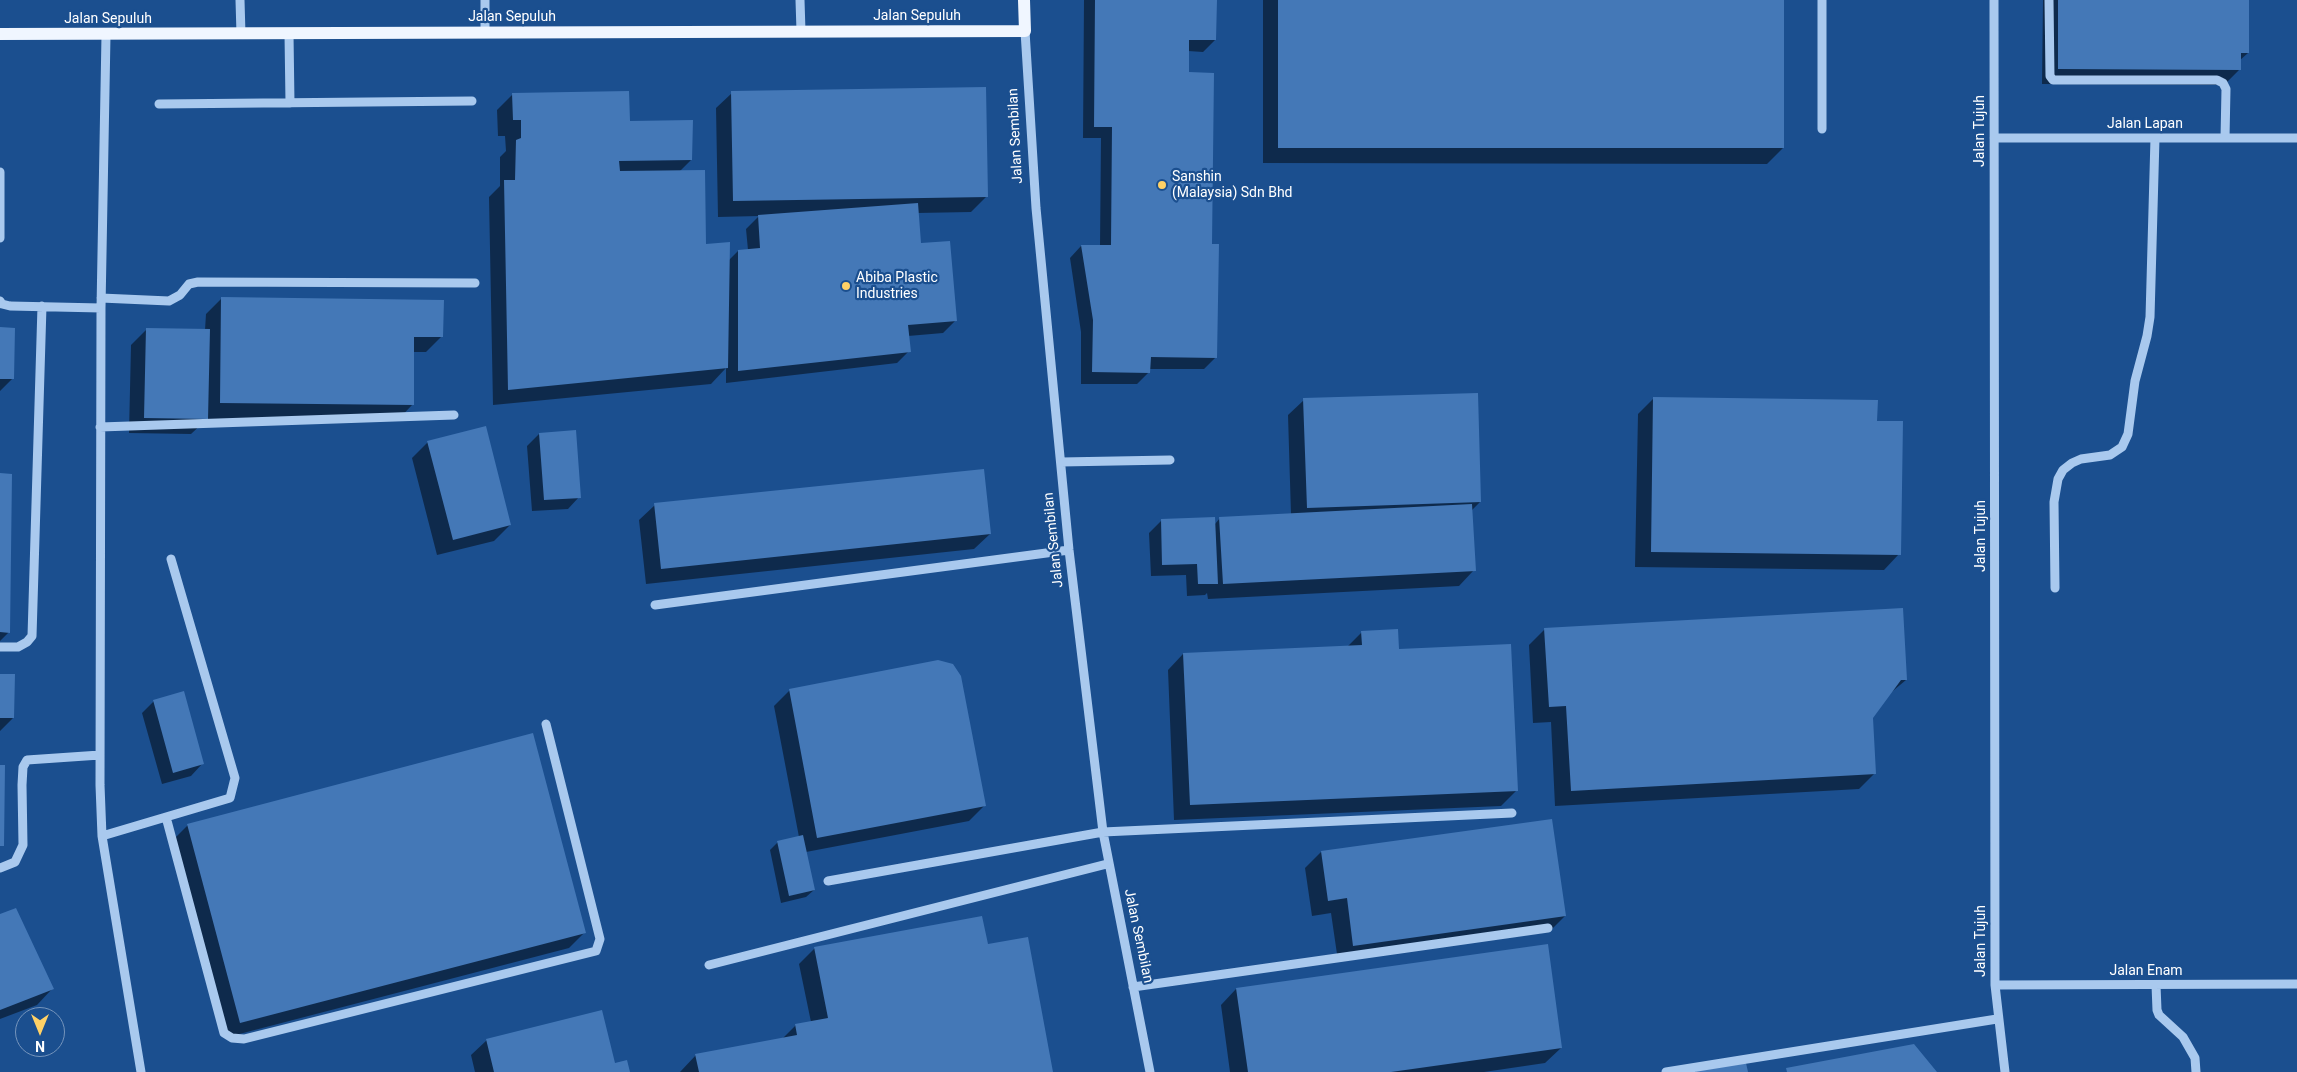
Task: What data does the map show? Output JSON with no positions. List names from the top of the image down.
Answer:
{
  "streets": {
    "main road": ["Jalan Sepuluh", "Jalan Sembilan"],
    "street": ["Jalan Lapan", "Jalan Tujuh", "Jalan Enam"]
  },
  "crossings": [
    ["Jalan Sepuluh", "Jalan Sembilan"],
    ["Jalan Lapan", "Jalan Tujuh"],
    ["Jalan Tujuh", "Jalan Enam"]
  ],
  "places": ["Sanshin (Malaysia) Sdn Bhd", "Abiba Plastic Industries"],
  "north": "bottom"
}
